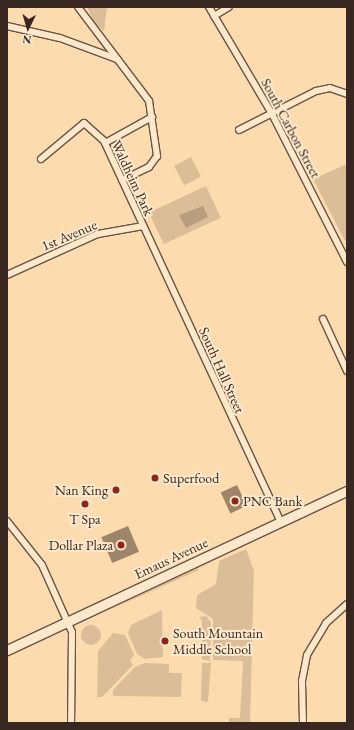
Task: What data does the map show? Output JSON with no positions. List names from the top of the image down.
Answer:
{
  "streets": {
    "main road": ["Emaus Avenue"],
    "street": [
      "South Carbon Street",
      "Waldheim Park",
      "1st Avenue",
      "South Hall Street"
    ]
  },
  "crossings": [
    ["Waldheim Park", "1st Avenue"],
    ["Waldheim Park", "South Hall Street"],
    ["1st Avenue", "South Hall Street"],
    ["South Hall Street", "Emaus Avenue"]
  ],
  "places": [
    "Superfood",
    "Nan King",
    "PNC Bank",
    "T Spa",
    "Dollar Plaza",
    "South Mountain Middle School"
  ],
  "north": "bottom"
}
